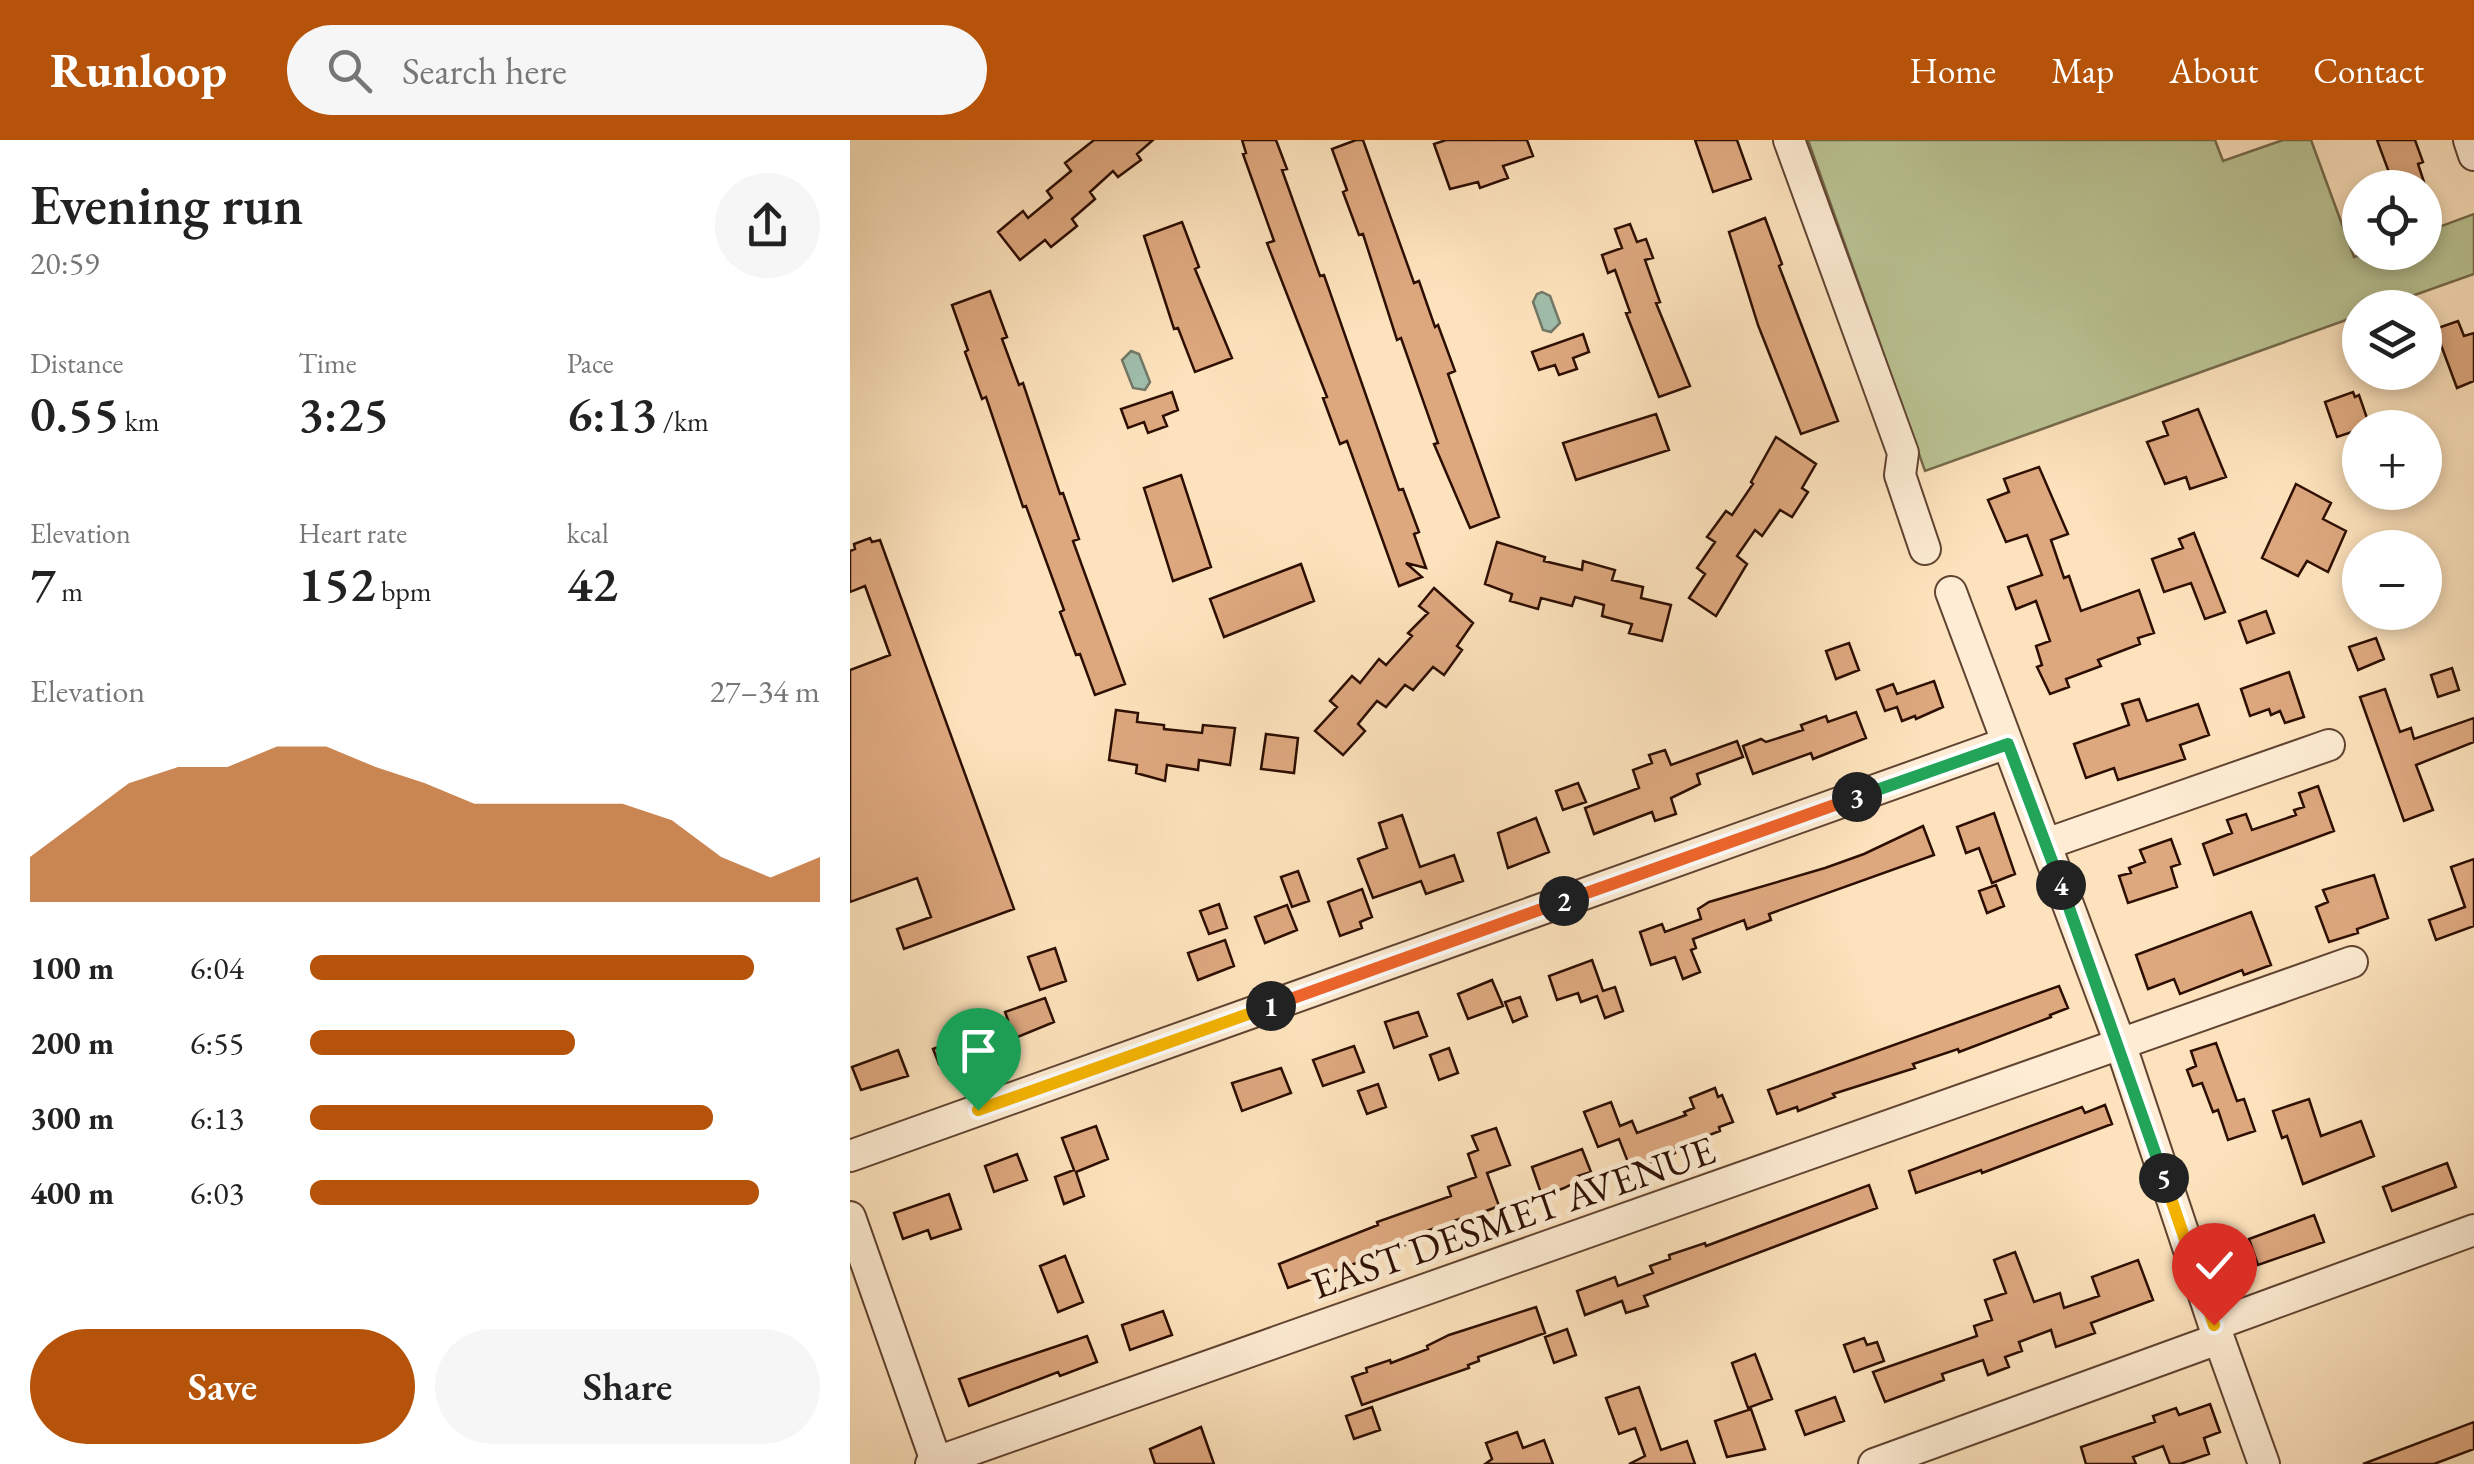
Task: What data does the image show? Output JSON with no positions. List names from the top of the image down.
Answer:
{
  "streets": {
    "street": ["EAST DESMET AVENUE"]
  },
  "page": {
    "header": "Runloop",
    "search": "Search here",
    "nav": [
      "Home",
      "Map",
      "About",
      "Contact"
    ],
    "heading": ["Evening run", "20:59"],
    "map_buttons": ["+", "−"],
    "stats": [
      ["Distance", "0.55 km"],
      ["Time", "3:25"],
      ["Pace", "6:13 /km"],
      ["Elevation", "7 m"],
      ["Heart rate", "152 bpm"],
      ["kcal", "42"]
    ],
    "chart": ["Elevation", "27–34 m"],
    "pins": [
      "3",
      "4",
      "2",
      "1",
      "5"
    ],
    "list": [
      {
        "name": "100 m",
        "note": "6:04"
      },
      {
        "name": "200 m",
        "note": "6:55"
      },
      {
        "name": "300 m",
        "note": "6:13"
      },
      {
        "name": "400 m",
        "note": "6:03"
      }
    ],
    "buttons": ["Save", "Share"]
  }
}
